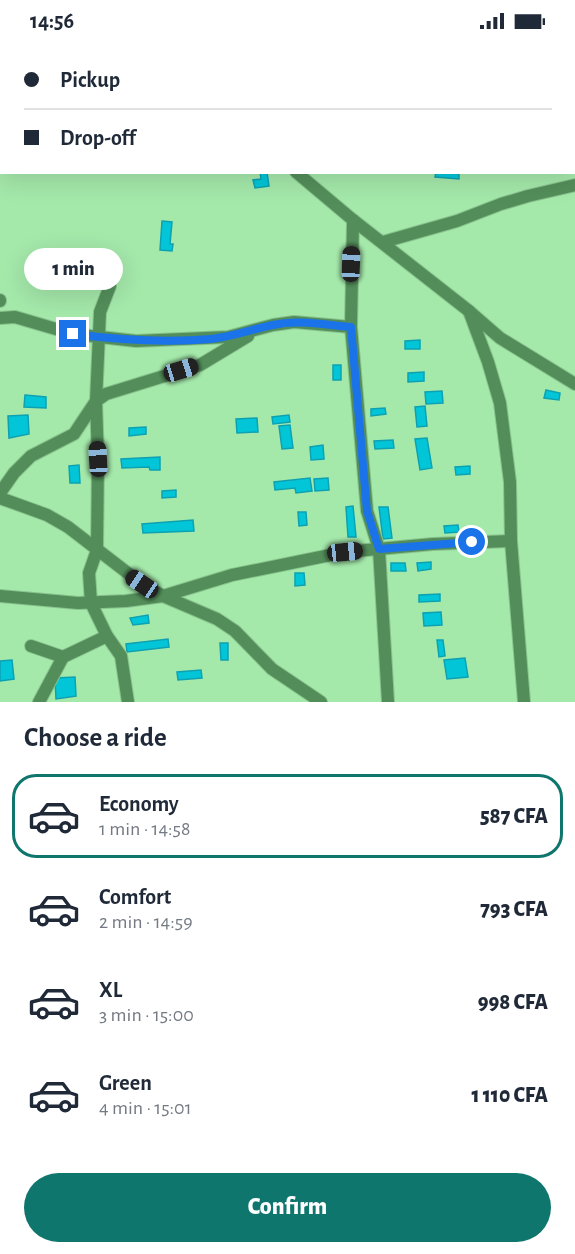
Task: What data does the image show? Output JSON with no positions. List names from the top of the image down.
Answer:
{
  "page": {
    "status": "14:56",
    "banner": ["Pickup", "Drop-off"],
    "bubble": "1 min",
    "heading": "Choose a ride",
    "list": [
      {
        "name": "Economy",
        "note": "1 min · 14:58",
        "value": "587 CFA"
      },
      {
        "name": "Comfort",
        "note": "2 min · 14:59",
        "value": "793 CFA"
      },
      {
        "name": "XL",
        "note": "3 min · 15:00",
        "value": "998 CFA"
      },
      {
        "name": "Green",
        "note": "4 min · 15:01",
        "value": "1 110 CFA"
      }
    ],
    "buttons": "Confirm"
  }
}
